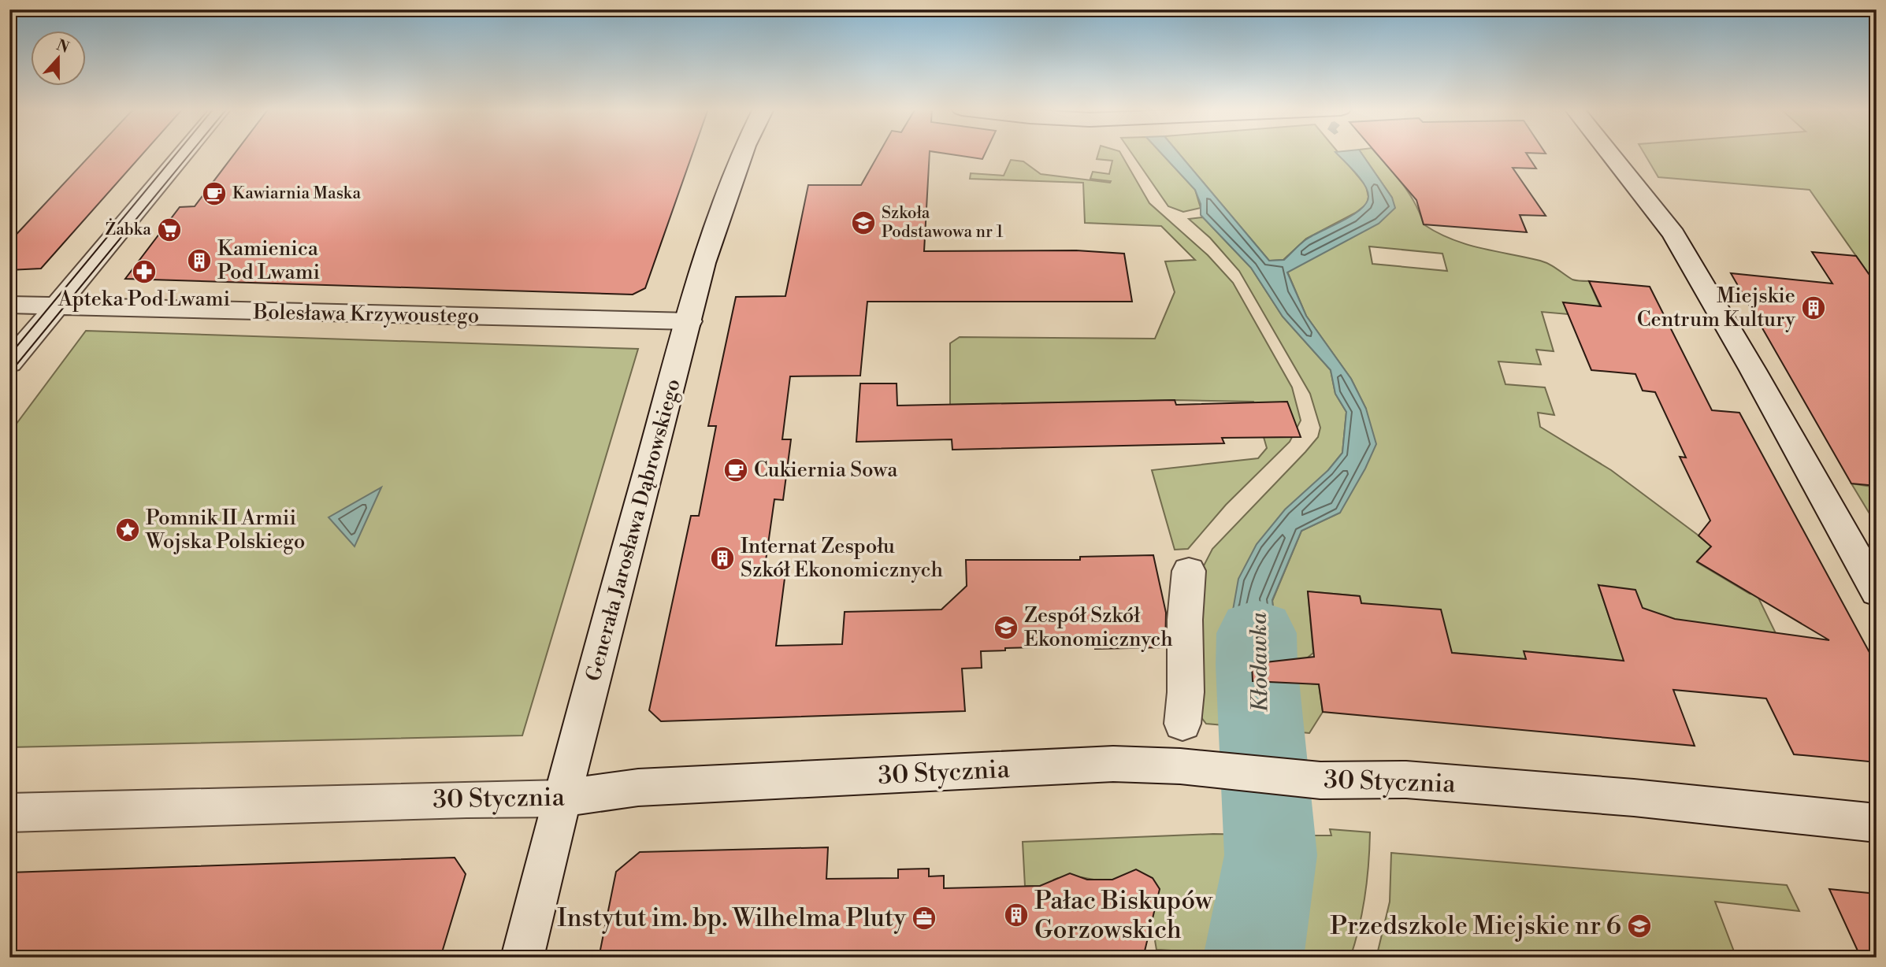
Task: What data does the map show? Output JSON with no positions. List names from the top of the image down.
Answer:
{
  "streets": {
    "street": ["Bolesława Krzywoustego", "Generała Jarosława Dąbrowskiego", "30 Stycznia"]
  },
  "crossings": [
    ["Bolesława Krzywoustego", "Generała Jarosława Dąbrowskiego"],
    ["Generała Jarosława Dąbrowskiego", "30 Stycznia"]
  ],
  "water": ["Kłodawka"],
  "places": {
    "cafe": ["Kawiarnia Maska", "Cukiernia Sowa"],
    "school or university": ["Szkoła Podstawowa nr 1", "Zespół Szkół Ekonomicznych", "Przedszkole Miejskie nr 6"],
    "supermarket": ["Żabka"],
    "building": [
      "Kamienica Pod Lwami",
      "Miejskie Centrum Kultury",
      "Internat Zespołu Szkół Ekonomicznych",
      "Pałac Biskupów Gorzowskich"
    ],
    "pharmacy": ["Apteka Pod Lwami"],
    "place": ["Pomnik II Armii Wojska Polskiego"],
    "office": ["Instytut im. bp. Wilhelma Pluty"]
  },
  "north": "top"
}
